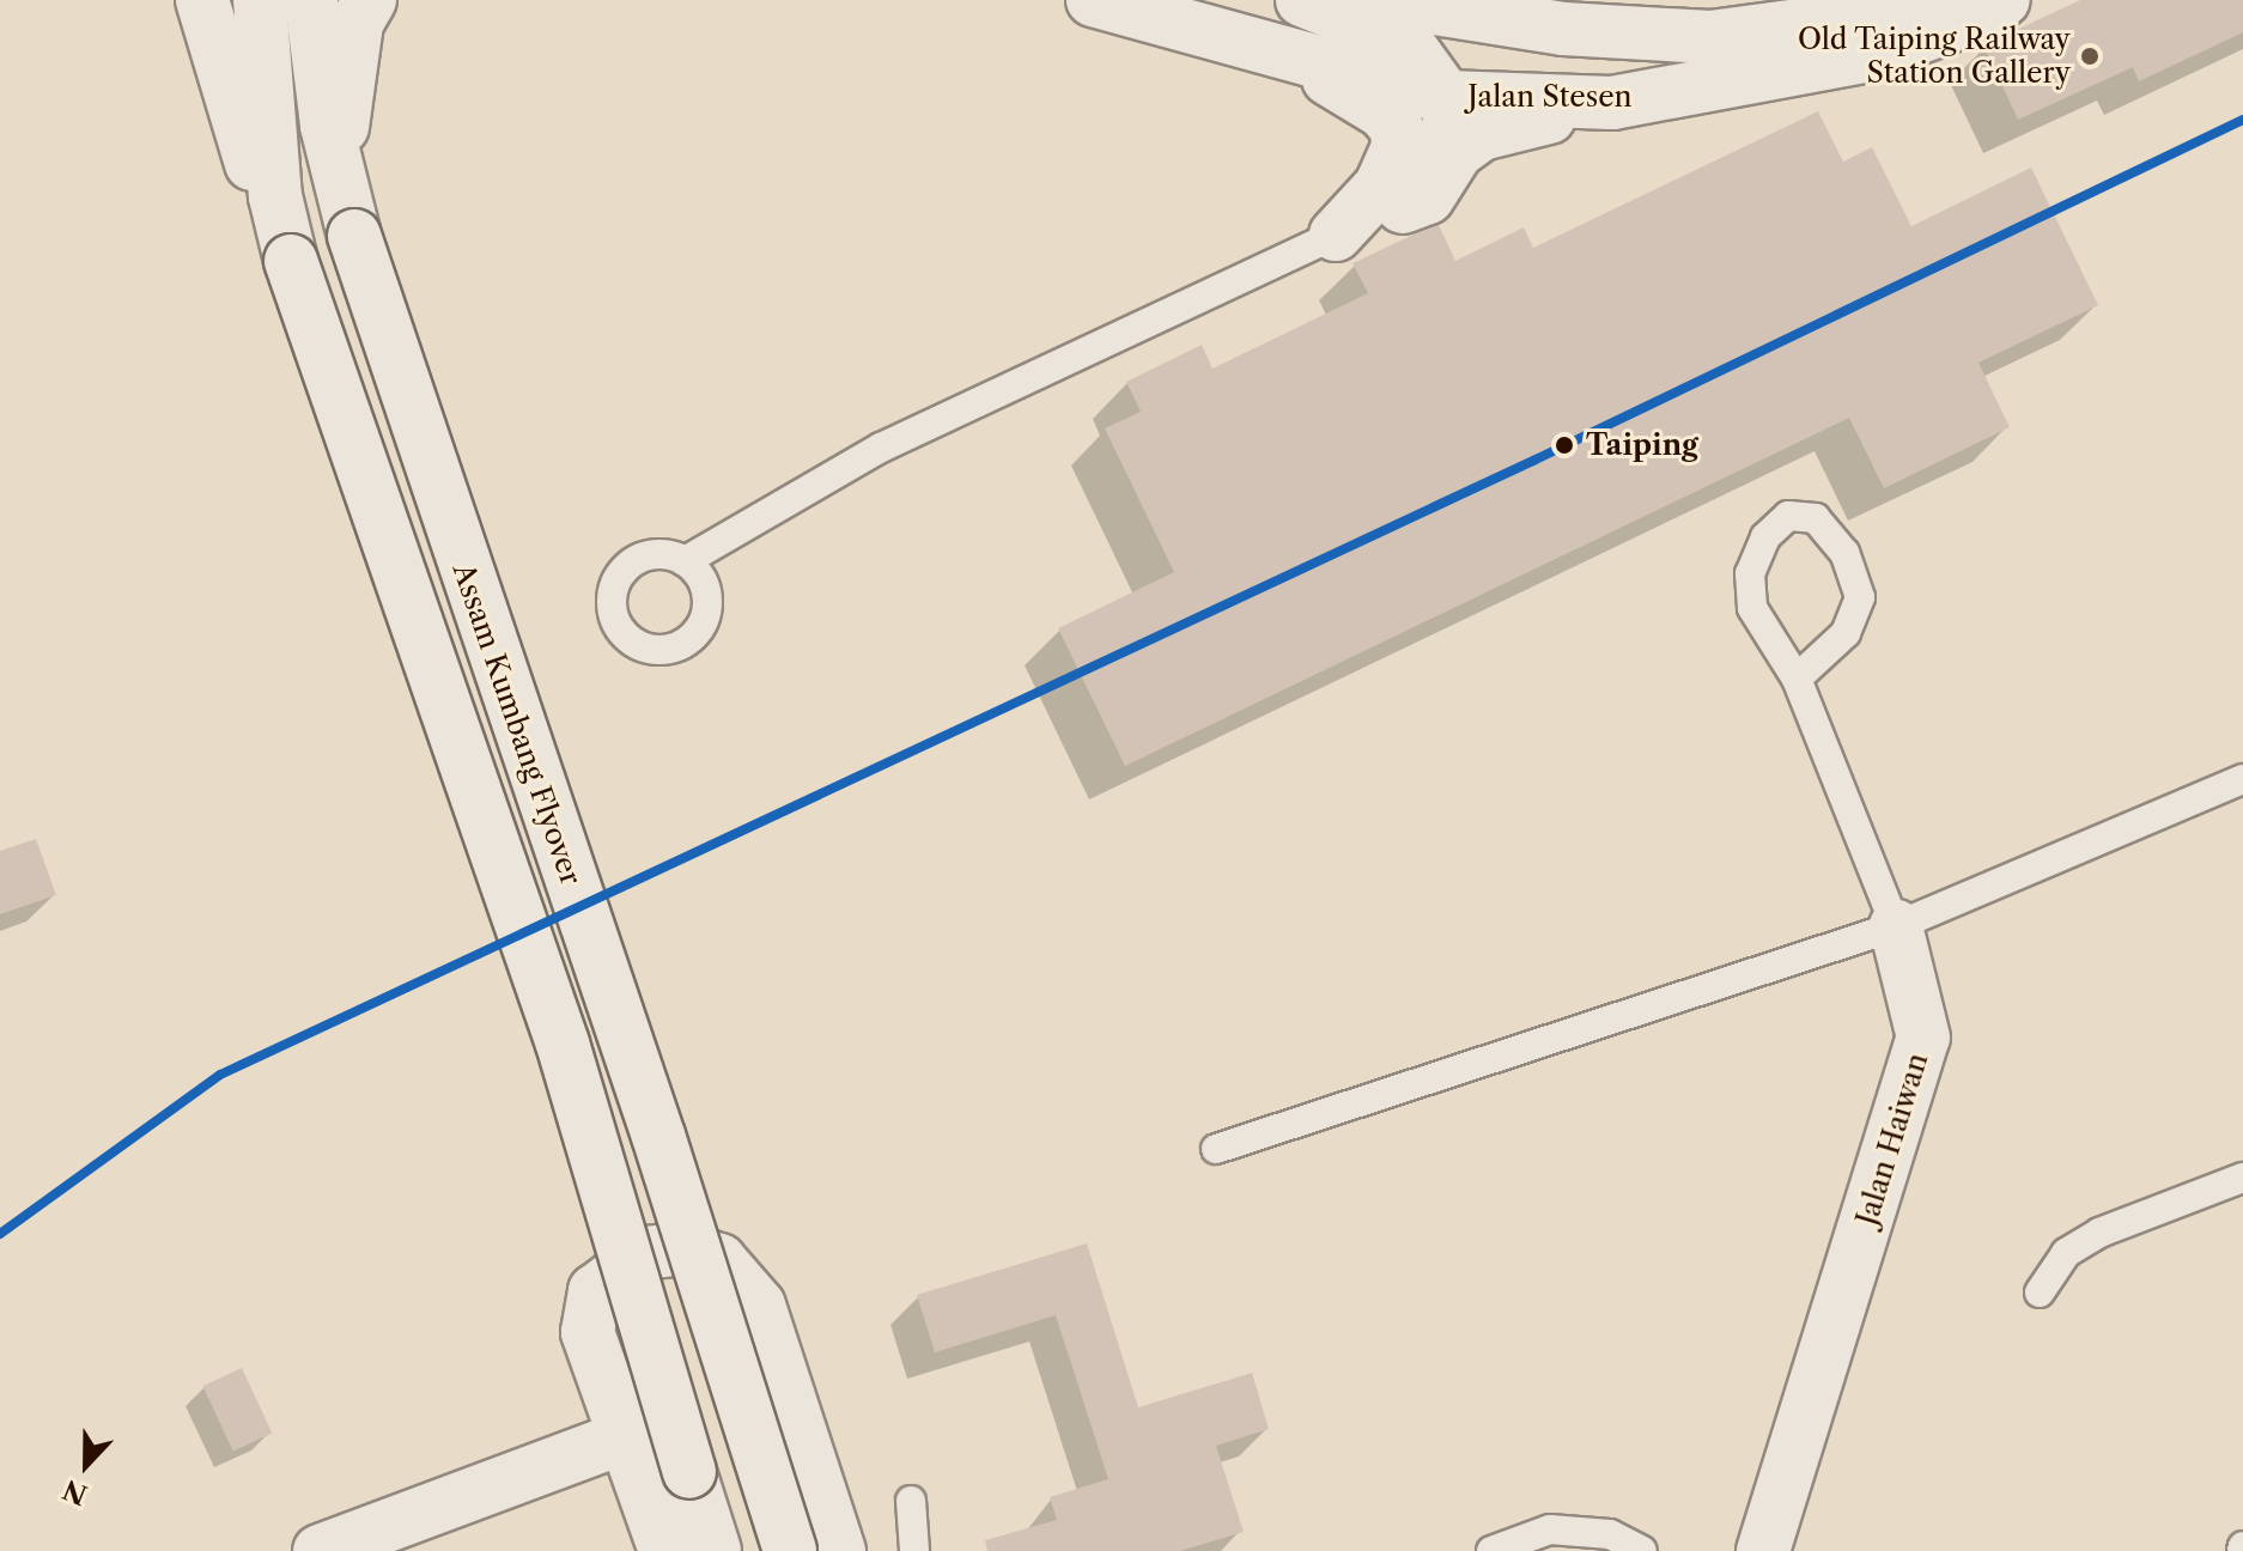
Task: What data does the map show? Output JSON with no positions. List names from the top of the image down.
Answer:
{
  "streets": {
    "main road": ["Jalan Stesen", "Assam Kumbang Flyover", "Jalan Haiwan"]
  },
  "places": ["Old Taiping Railway Station Gallery", "Taiping"],
  "north": "bottom"
}
